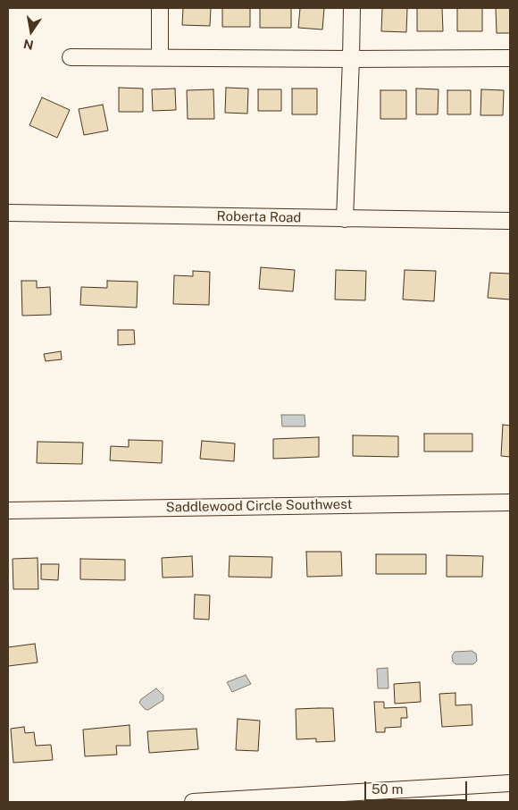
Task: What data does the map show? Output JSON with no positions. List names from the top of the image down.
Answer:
{
  "streets": {
    "street": ["Roberta Road", "Saddlewood Circle Southwest"]
  },
  "scale_bar": "50 m",
  "north": "bottom"
}
